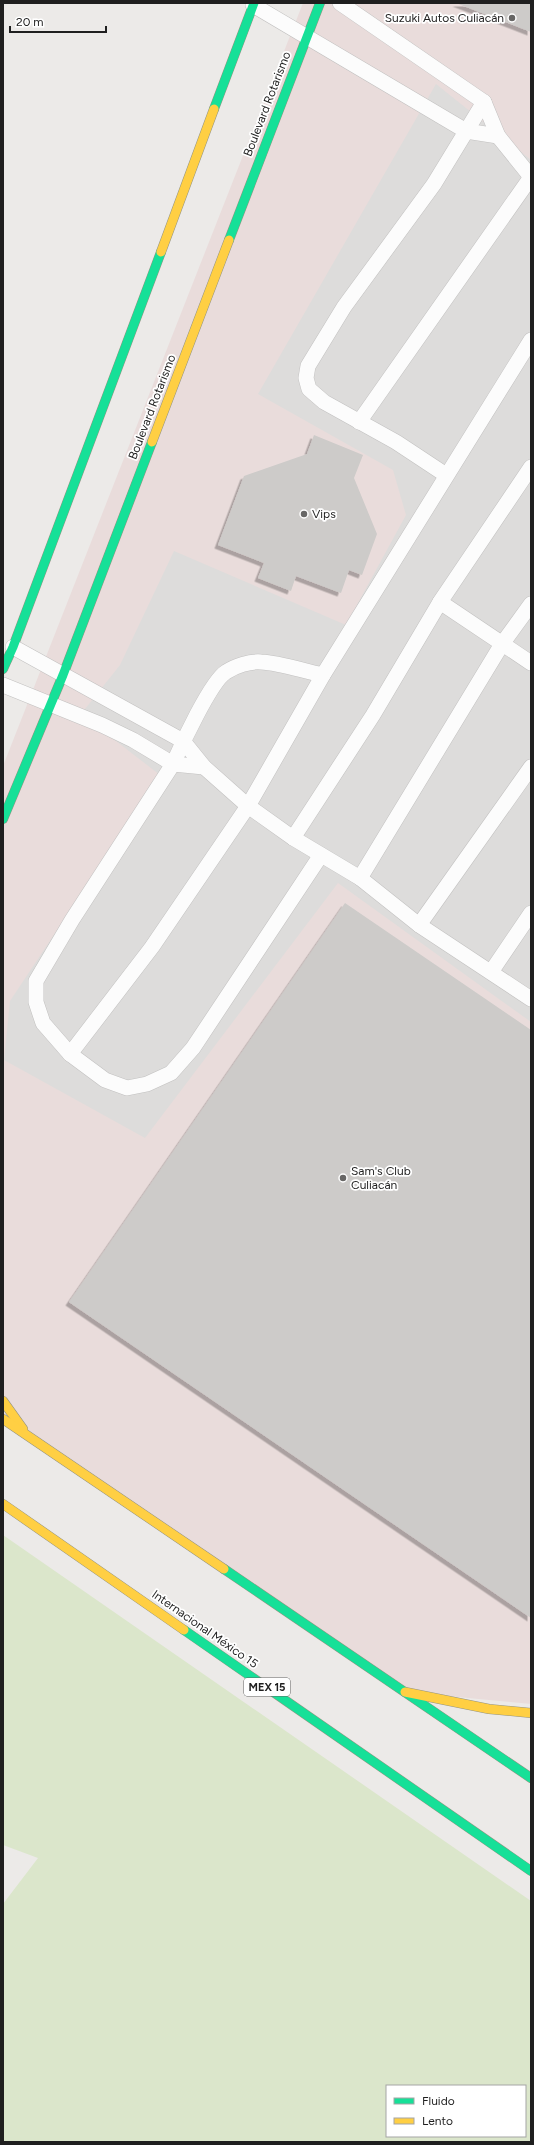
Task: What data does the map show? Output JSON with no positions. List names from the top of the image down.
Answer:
{
  "streets": {
    "street": ["Boulevard Rotarismo", "Internacional México 15", "MEX 15"]
  },
  "places": ["Suzuki Autos Culiacán", "Vips", "Sam's Club Culiacán"],
  "legend": ["Fluido", "Lento"],
  "scale_bar": "20 m"
}
